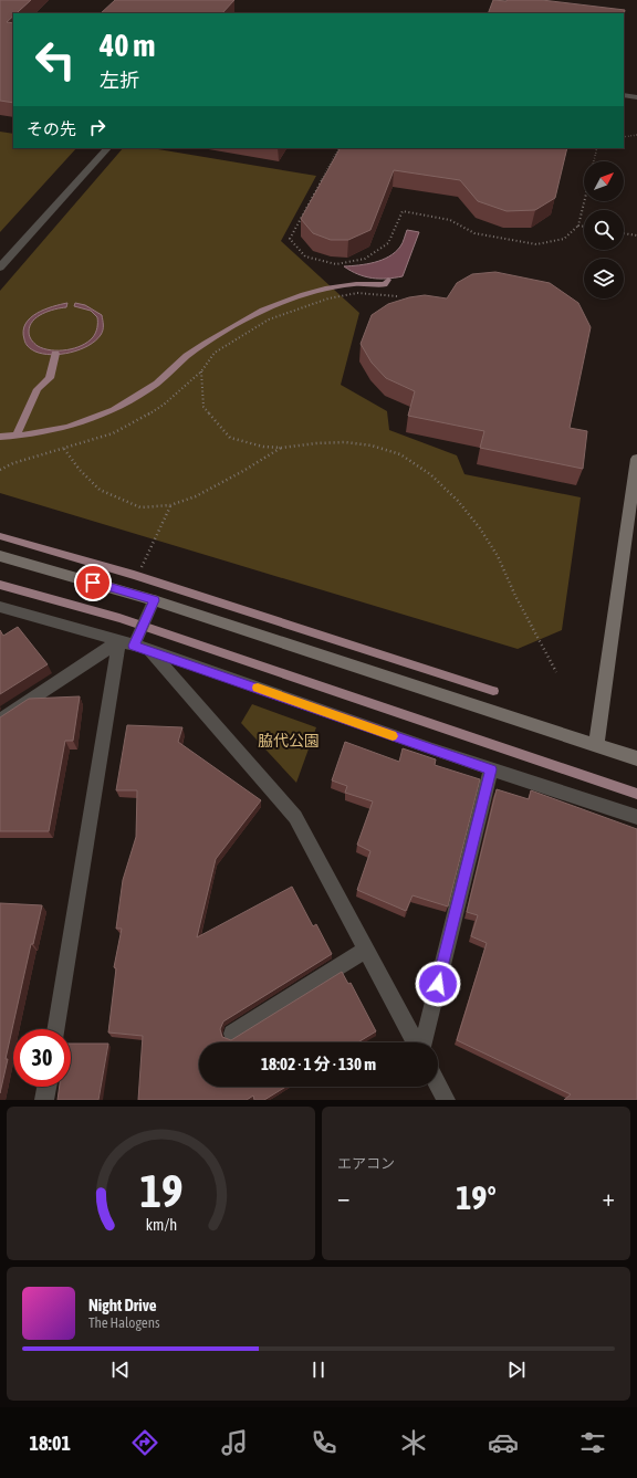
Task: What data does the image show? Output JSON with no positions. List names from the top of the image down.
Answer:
{
  "parks": ["脇代公園"],
  "north": "top right",
  "page": {
    "turn": ["40 m", "左折"],
    "then": "その先",
    "limit": "30",
    "trip": "18:02 · 1 分 · 130 m",
    "tile": "エアコン",
    "heat": ["−", "19°", "+"],
    "song": ["Night Drive", "The Halogens"],
    "tabs": "18:01",
    "gauge": ["19", "km/h"]
  }
}
